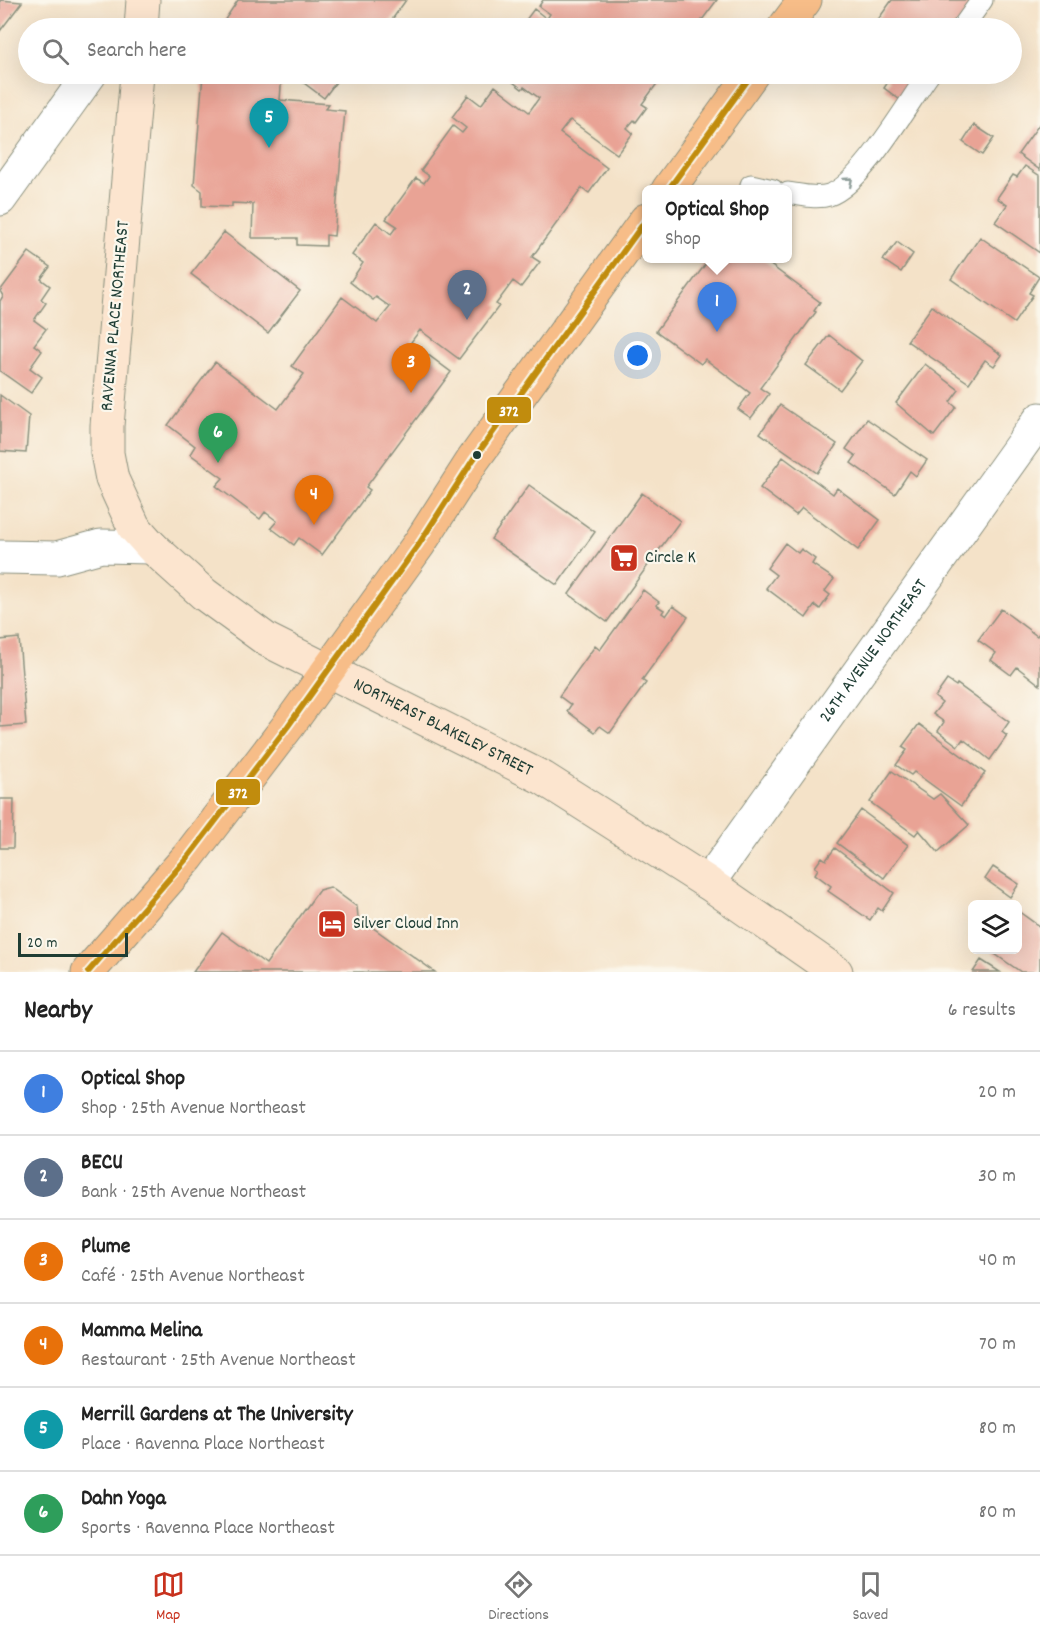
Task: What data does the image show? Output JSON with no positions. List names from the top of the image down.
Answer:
{
  "streets": {
    "main road": ["RAVENNA PLACE NORTHEAST", "NORTHEAST BLAKELEY STREET"],
    "street": ["26TH AVENUE NORTHEAST"]
  },
  "crossings": [
    ["RAVENNA PLACE NORTHEAST", "NORTHEAST BLAKELEY STREET"],
    ["26TH AVENUE NORTHEAST", "NORTHEAST BLAKELEY STREET"]
  ],
  "places": {
    "supermarket": ["Circle K"],
    "hotel": ["Silver Cloud Inn"]
  },
  "lines": ["transit line 372"],
  "scale_bar": "20 m",
  "page": {
    "search": "Search here",
    "pins": [
      "5",
      "2",
      "1",
      "3",
      "6",
      "4"
    ],
    "popup": ["Optical Shop", "Shop"],
    "scale": "20 m",
    "heading": ["Nearby", "6 results"],
    "list": [
      {
        "mark": "1",
        "name": "Optical Shop",
        "note": "Shop · 25th Avenue Northeast",
        "value": "20 m"
      },
      {
        "mark": "2",
        "name": "BECU",
        "note": "Bank · 25th Avenue Northeast",
        "value": "30 m"
      },
      {
        "mark": "3",
        "name": "Plume",
        "note": "Café · 25th Avenue Northeast",
        "value": "40 m"
      },
      {
        "mark": "4",
        "name": "Mamma Melina",
        "note": "Restaurant · 25th Avenue Northeast",
        "value": "70 m"
      },
      {
        "mark": "5",
        "name": "Merrill Gardens at The University",
        "note": "Place · Ravenna Place Northeast",
        "value": "80 m"
      },
      {
        "mark": "6",
        "name": "Dahn Yoga",
        "note": "Sports · Ravenna Place Northeast",
        "value": "80 m"
      }
    ],
    "nav": ["Map", "Directions", "Saved"]
  }
}
